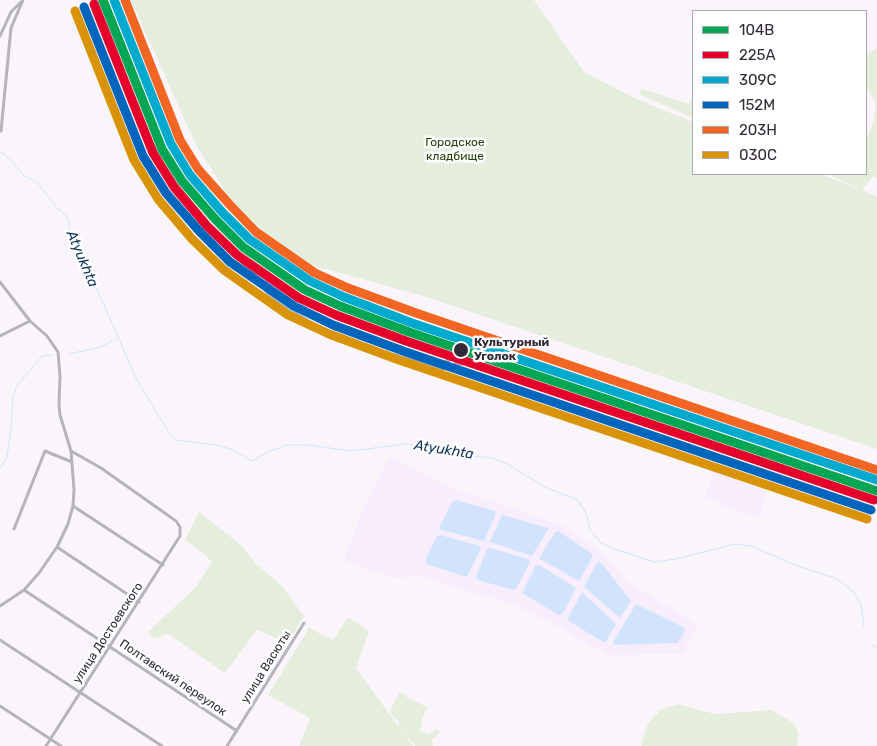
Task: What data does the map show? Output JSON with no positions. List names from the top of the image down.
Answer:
{
  "streets": {
    "street": ["улица Достоевского", "улица Васюты", "Полтавский переулок"]
  },
  "crossings": [
    ["улица Достоевского", "Полтавский переулок"],
    ["улица Васюты", "Полтавский переулок"]
  ],
  "water": ["Atyukhta"],
  "parks": ["Городское кладбище"],
  "places": ["Культурный Уголок"],
  "lines": [
    "transit line 104В",
    "transit line 309С",
    "transit line 203Н",
    "transit line 225А",
    "transit line 152М",
    "transit line 030C"
  ],
  "legend": [
    "104В",
    "225А",
    "309С",
    "152М",
    "203Н",
    "030C"
  ]
}
